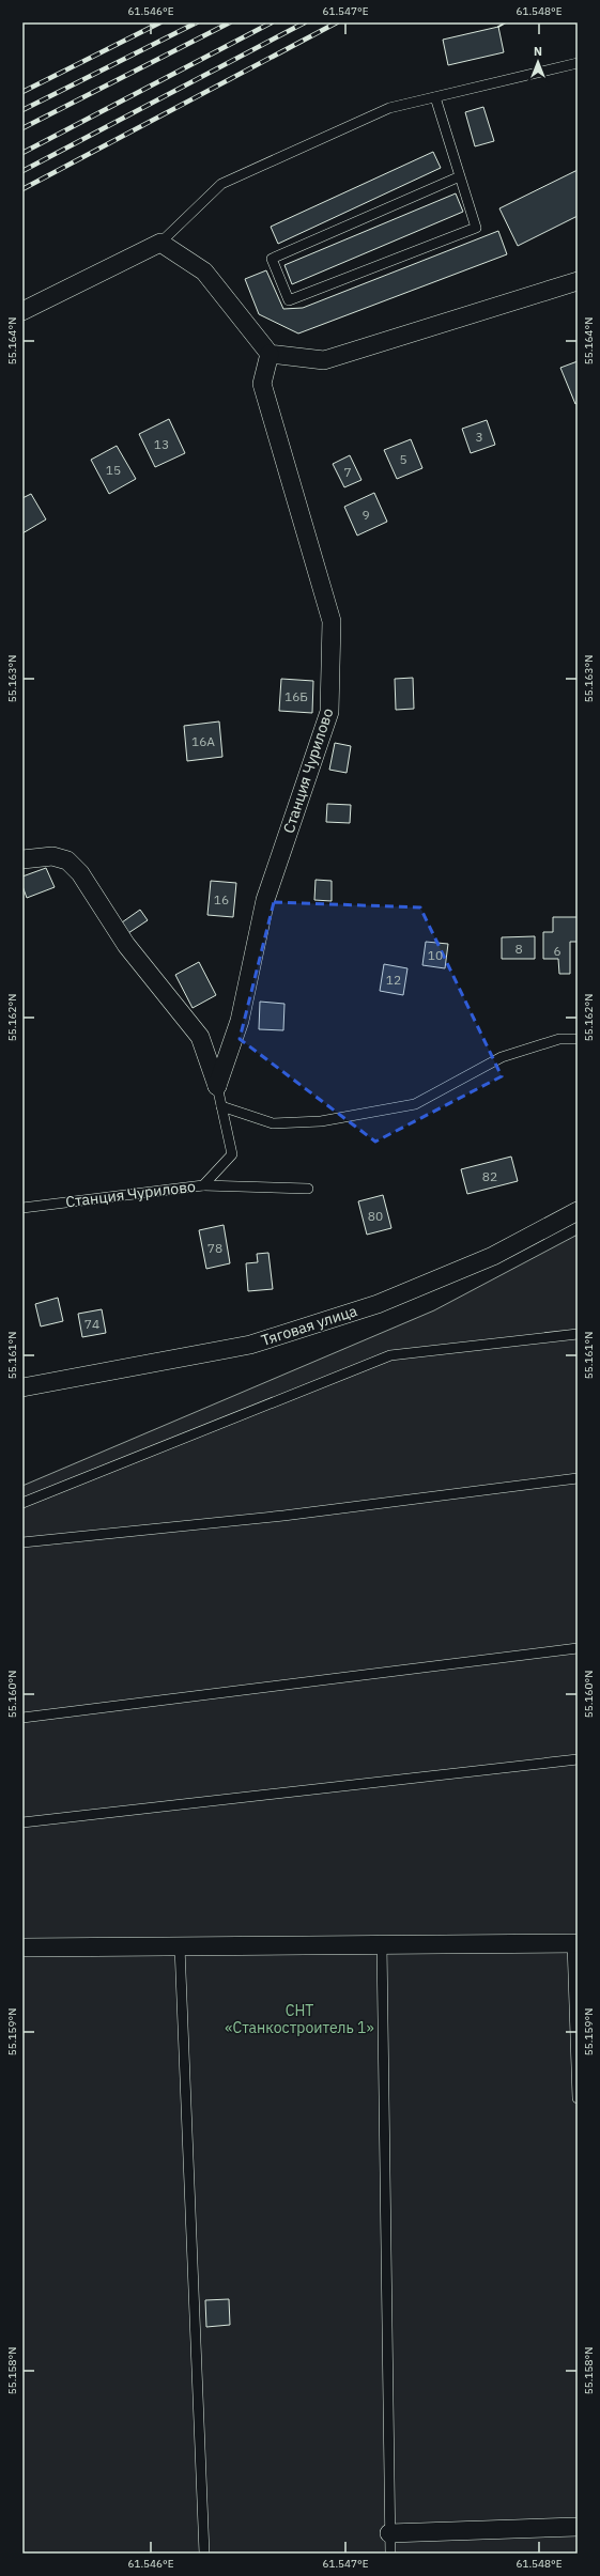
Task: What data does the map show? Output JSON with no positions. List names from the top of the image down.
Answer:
{
  "streets": {
    "street": ["Станция Чурилово", "Тяговая улица"]
  },
  "parks": ["СНТ «Станкостроитель 1»"],
  "house_numbers": [
    "3",
    "13",
    "5",
    "15",
    "7",
    "9",
    "16Б",
    "16А",
    "16",
    "8",
    "6",
    "10",
    "12",
    "82",
    "80",
    "78",
    "74"
  ],
  "north": "top",
  "coordinates": [
    "61.546°E",
    "61.547°E",
    "61.548°E",
    "55.164°N",
    "55.163°N",
    "55.162°N",
    "55.161°N",
    "55.160°N",
    "55.159°N",
    "55.158°N"
  ]
}
